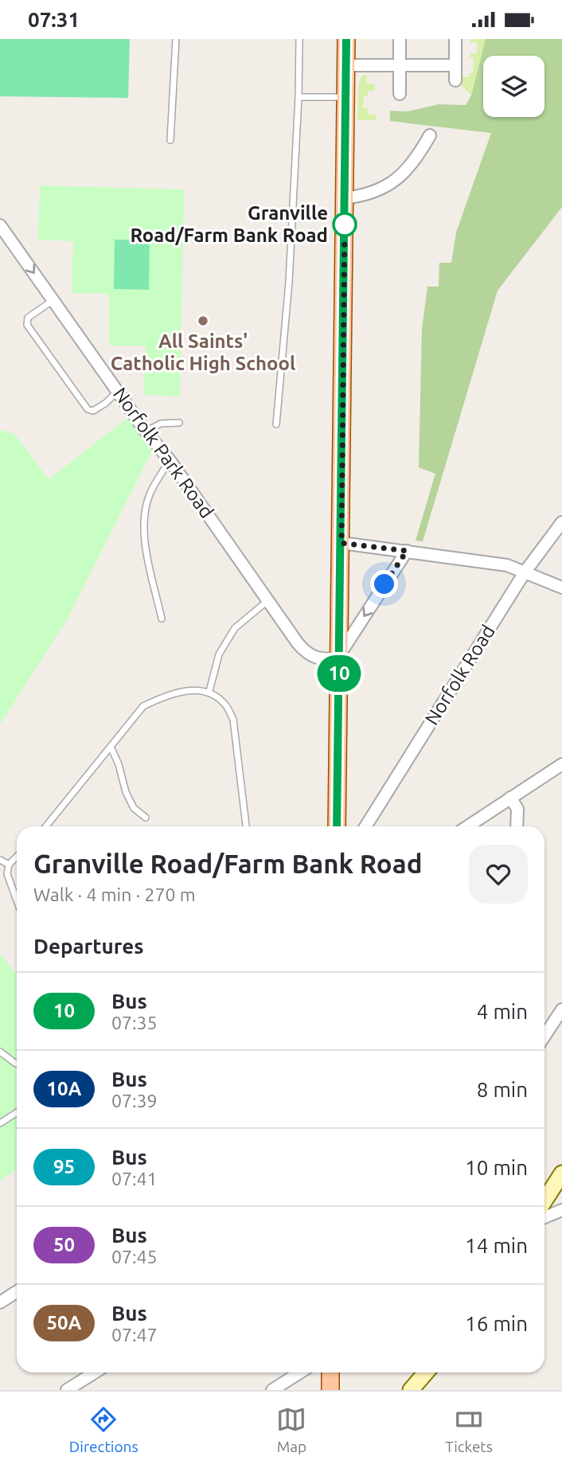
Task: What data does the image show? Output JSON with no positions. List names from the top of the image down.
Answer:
{
  "streets": {
    "street": ["Norfolk Park Road", "Norfolk Road"]
  },
  "places": ["Granville Road/Farm Bank Road", "All Saints' Catholic High School"],
  "lines": ["bus line 10"],
  "page": {
    "status": "07:31",
    "on_map": "10",
    "heading": [
      ["Granville Road/Farm Bank Road", "Walk · 4 min · 270 m"],
      "Departures"
    ],
    "list": [
      {
        "mark": "10",
        "name": "Bus",
        "note": "07:35",
        "value": "4 min"
      },
      {
        "mark": "10A",
        "name": "Bus",
        "note": "07:39",
        "value": "8 min"
      },
      {
        "mark": "95",
        "name": "Bus",
        "note": "07:41",
        "value": "10 min"
      },
      {
        "mark": "50",
        "name": "Bus",
        "note": "07:45",
        "value": "14 min"
      },
      {
        "mark": "50A",
        "name": "Bus",
        "note": "07:47",
        "value": "16 min"
      }
    ],
    "tabs": ["Directions", "Map", "Tickets"]
  }
}
